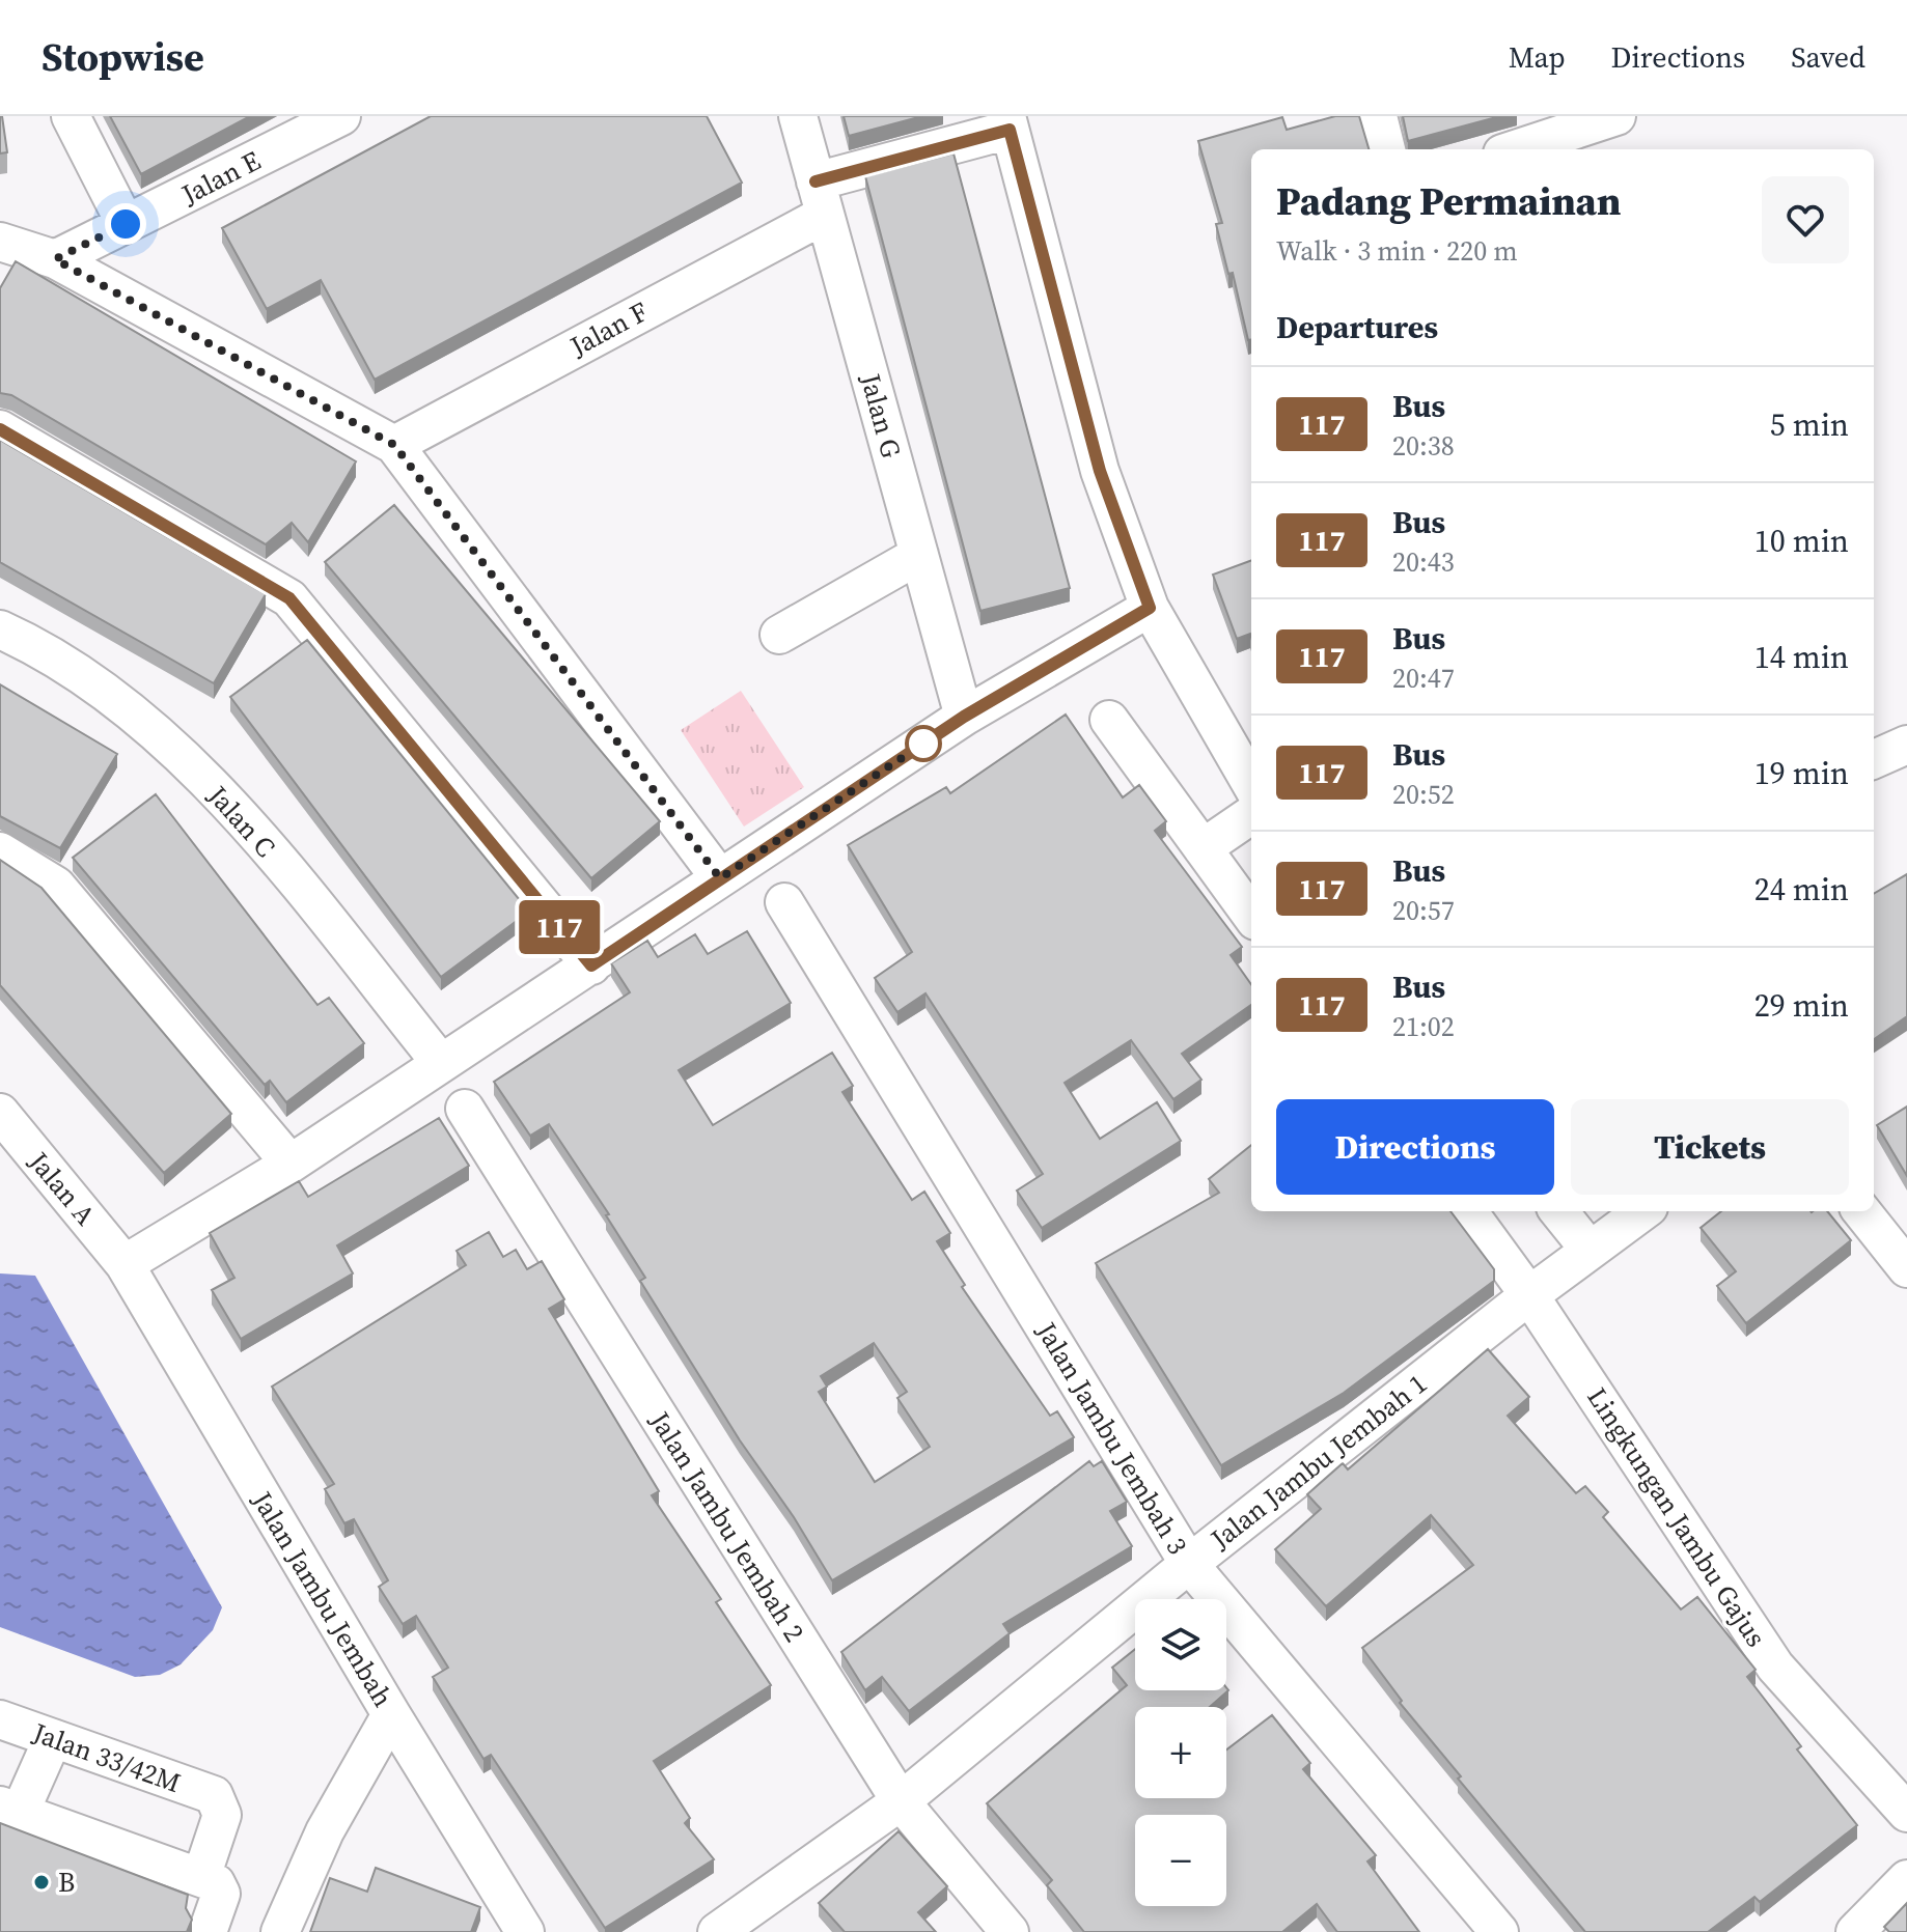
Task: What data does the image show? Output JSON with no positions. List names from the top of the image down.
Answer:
{
  "streets": {
    "street": [
      "Jalan E",
      "Jalan F",
      "Jalan G",
      "Jalan C",
      "Jalan A",
      "Jalan Jambu Jembah 3",
      "Jalan Jambu Jembah 1",
      "Lingkungan Jambu Gajus",
      "Jalan Jambu Jembah 2",
      "Jalan Jambu Jembah",
      "Jalan 33/42M"
    ]
  },
  "crossings": [
    ["Jalan F", "Jalan G"],
    ["Jalan A", "Jalan Jambu Jembah"],
    ["Jalan Jambu Jembah 3", "Jalan Jambu Jembah 1"],
    ["Jalan Jambu Jembah 1", "Lingkungan Jambu Gajus"],
    ["Jalan Jambu Jembah 1", "Jalan Jambu Jembah 2"]
  ],
  "places": ["B"],
  "lines": ["bus line 117"],
  "page": {
    "header": "Stopwise",
    "nav": ["Map", "Directions", "Saved"],
    "on_map": "117",
    "heading": [
      ["Padang Permainan", "Walk · 3 min · 220 m"],
      "Departures"
    ],
    "list": [
      {
        "mark": "117",
        "name": "Bus",
        "note": "20:38",
        "value": "5 min"
      },
      {
        "mark": "117",
        "name": "Bus",
        "note": "20:43",
        "value": "10 min"
      },
      {
        "mark": "117",
        "name": "Bus",
        "note": "20:47",
        "value": "14 min"
      },
      {
        "mark": "117",
        "name": "Bus",
        "note": "20:52",
        "value": "19 min"
      },
      {
        "mark": "117",
        "name": "Bus",
        "note": "20:57",
        "value": "24 min"
      },
      {
        "mark": "117",
        "name": "Bus",
        "note": "21:02",
        "value": "29 min"
      }
    ],
    "buttons": ["Directions", "Tickets"],
    "map_buttons": ["+", "−"]
  }
}
